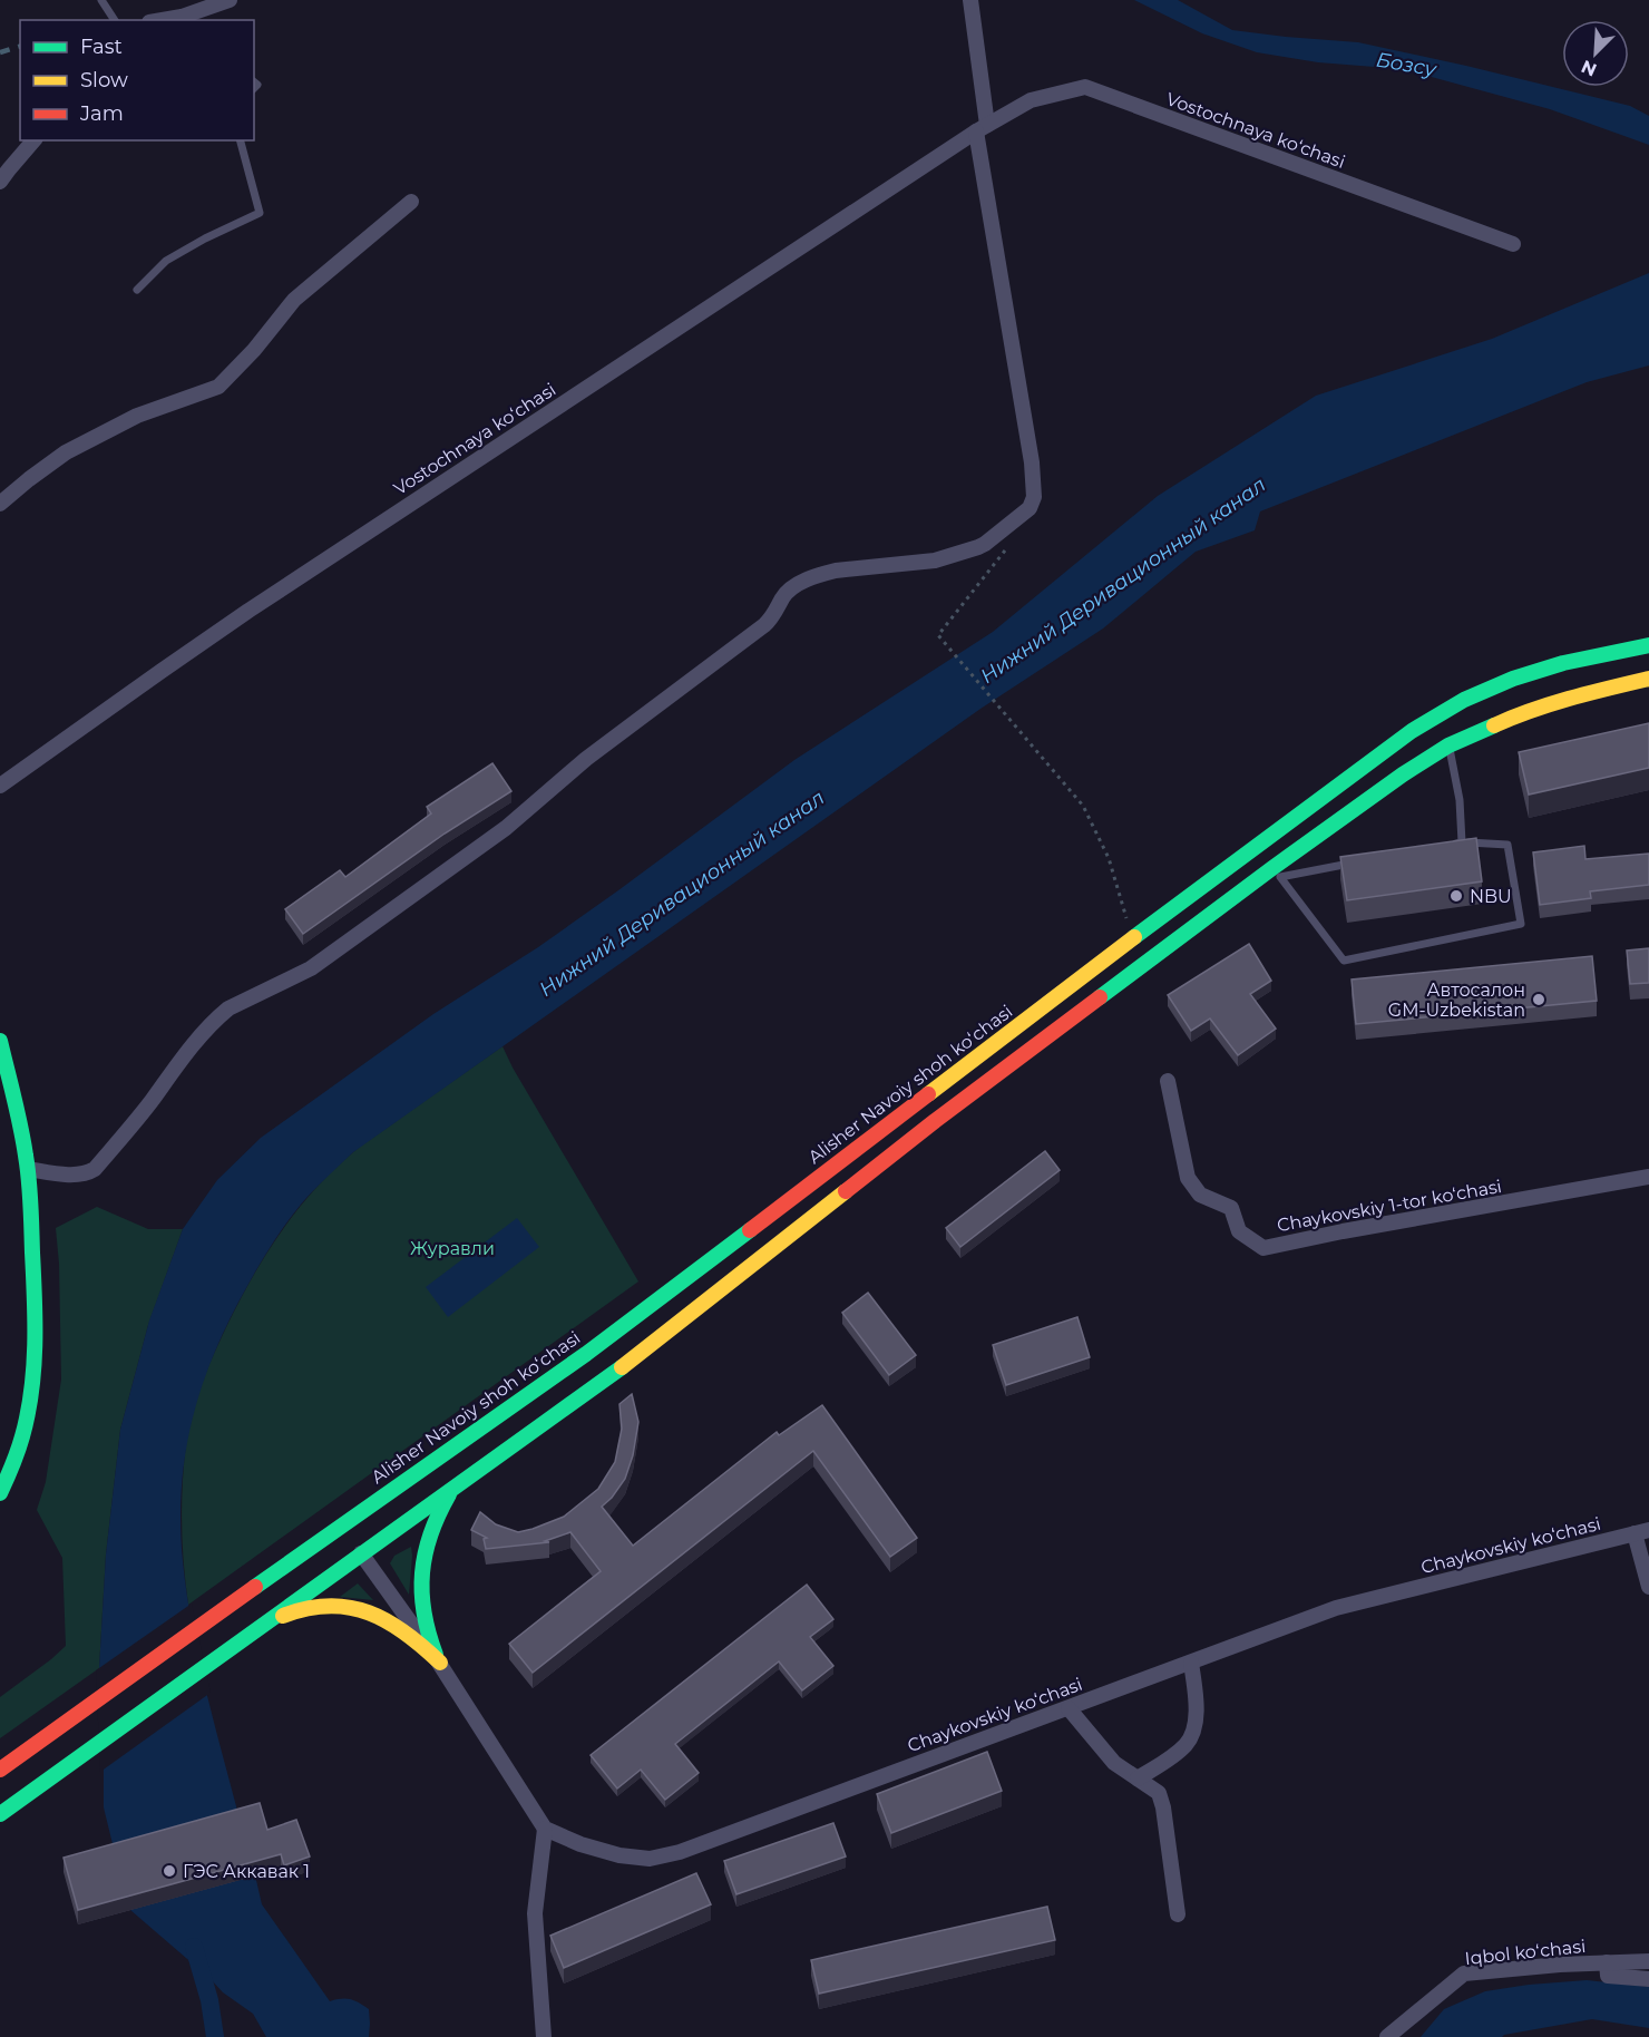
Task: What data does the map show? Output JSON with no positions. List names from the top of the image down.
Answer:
{
  "streets": {
    "main road": ["Alisher Navoiy shoh koʻchasi"],
    "street": [
      "Vostochnaya ko‘chasi",
      "Chaykovskiy 1-tor ko‘chasi",
      "Chaykovskiy ko‘chasi",
      "Iqbol koʻchasi"
    ]
  },
  "water": ["Бозсу", "Нижний Деривационный канал"],
  "parks": ["Журавли"],
  "places": ["NBU", "Автосалон GM-Uzbekistan", "ГЭС Аккавак 1"],
  "legend": ["Fast", "Slow", "Jam"],
  "north": "bottom left"
}
